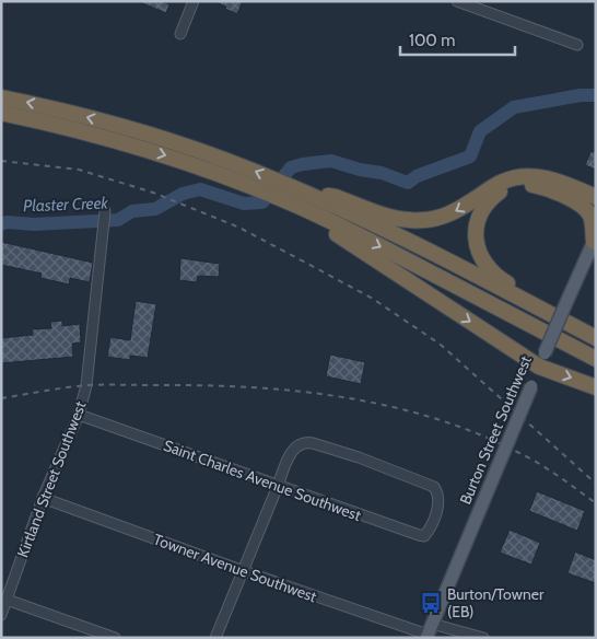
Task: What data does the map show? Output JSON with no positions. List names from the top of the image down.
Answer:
{
  "streets": {
    "main road": ["Burton Street Southwest"],
    "street": ["Kirtland Street Southwest", "Saint Charles Avenue Southwest", "Towner Avenue Southwest"]
  },
  "crossings": [
    ["Burton Street Southwest", "Towner Avenue Southwest"],
    ["Kirtland Street Southwest", "Saint Charles Avenue Southwest"],
    ["Kirtland Street Southwest", "Towner Avenue Southwest"]
  ],
  "water": ["Plaster Creek"],
  "places": {
    "bus stop": ["Burton/Towner (EB)"]
  },
  "scale_bar": "100 m"
}
